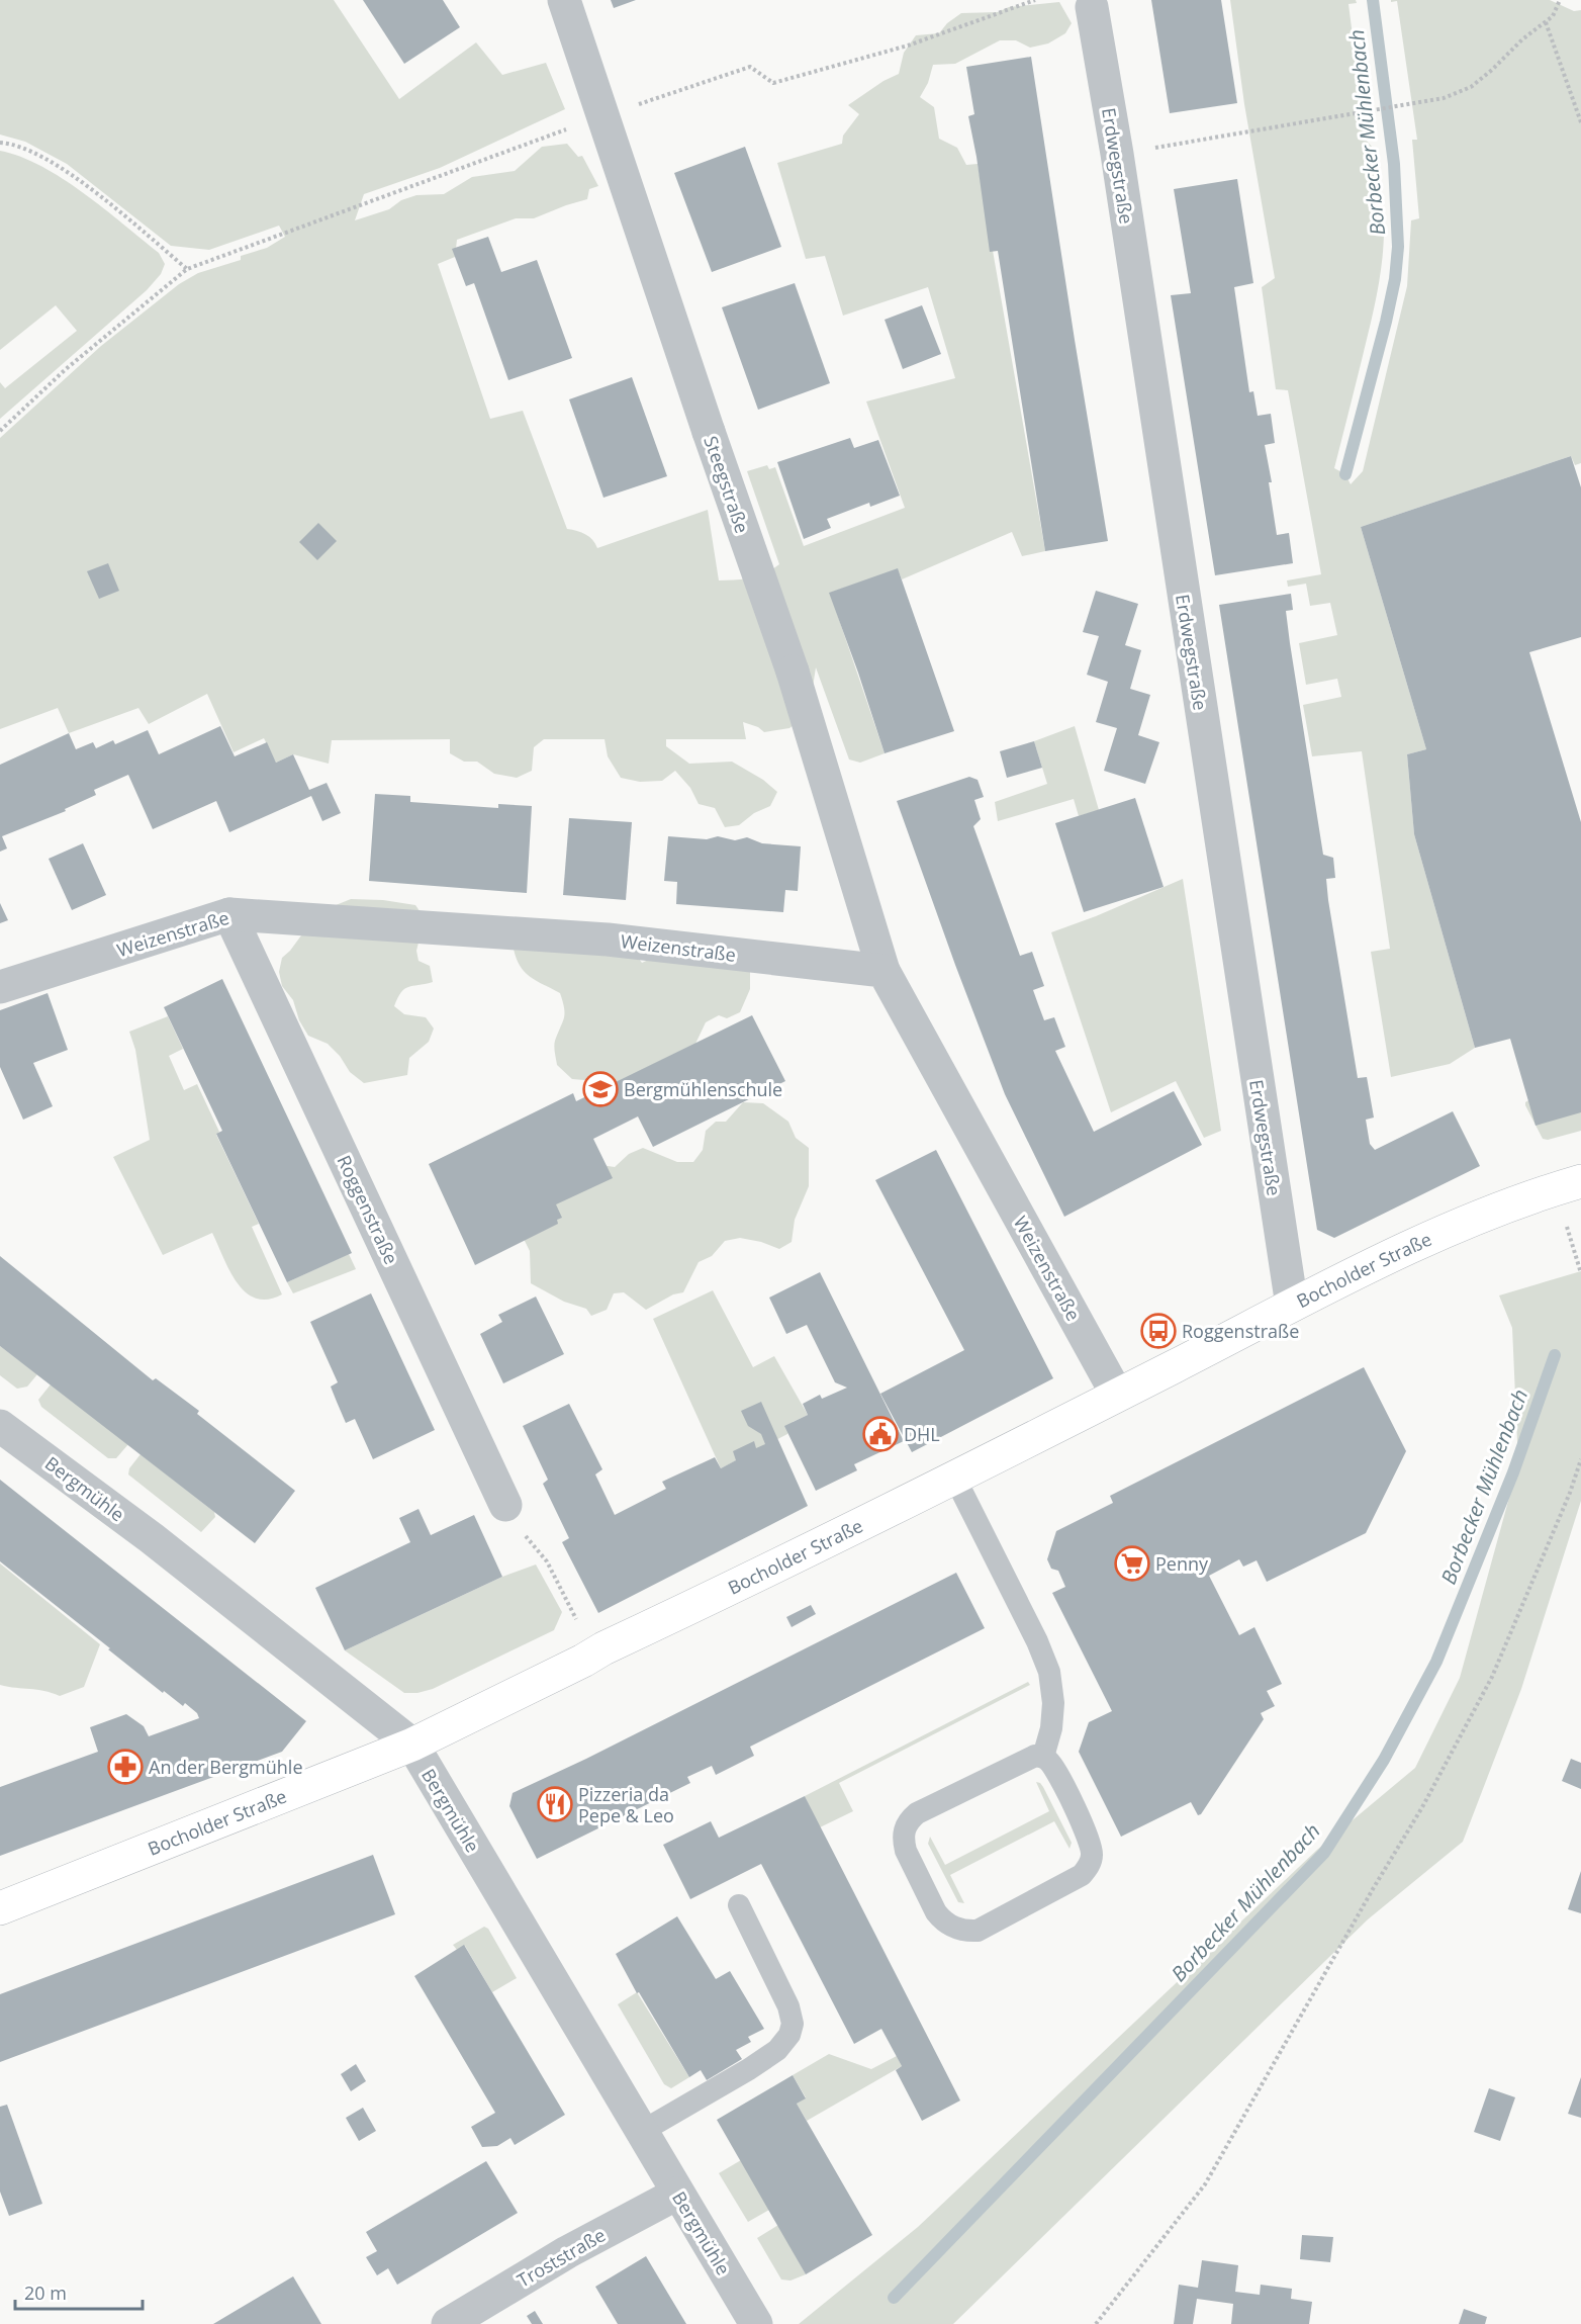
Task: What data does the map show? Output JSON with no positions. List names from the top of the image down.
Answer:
{
  "streets": {
    "main road": ["Bocholder Straße"],
    "street": [
      "Erdwegstraße",
      "Steegstraße",
      "Weizenstraße",
      "Roggenstraße",
      "Bergmühle",
      "Troststraße"
    ]
  },
  "crossings": [
    ["Erdwegstraße", "Bocholder Straße"],
    ["Steegstraße", "Weizenstraße"],
    ["Weizenstraße", "Roggenstraße"],
    ["Weizenstraße", "Bocholder Straße"],
    ["Bocholder Straße", "Bergmühle"],
    ["Bergmühle", "Troststraße"]
  ],
  "water": ["Borbecker Mühlenbach"],
  "places": {
    "school or university": ["Bergmühlenschule"],
    "bus stop": ["Roggenstraße"],
    "public building": ["DHL"],
    "supermarket": ["Penny"],
    "pharmacy": ["An der Bergmühle"],
    "restaurant": ["Pizzeria da Pepe & Leo"]
  },
  "scale_bar": "20 m"
}
